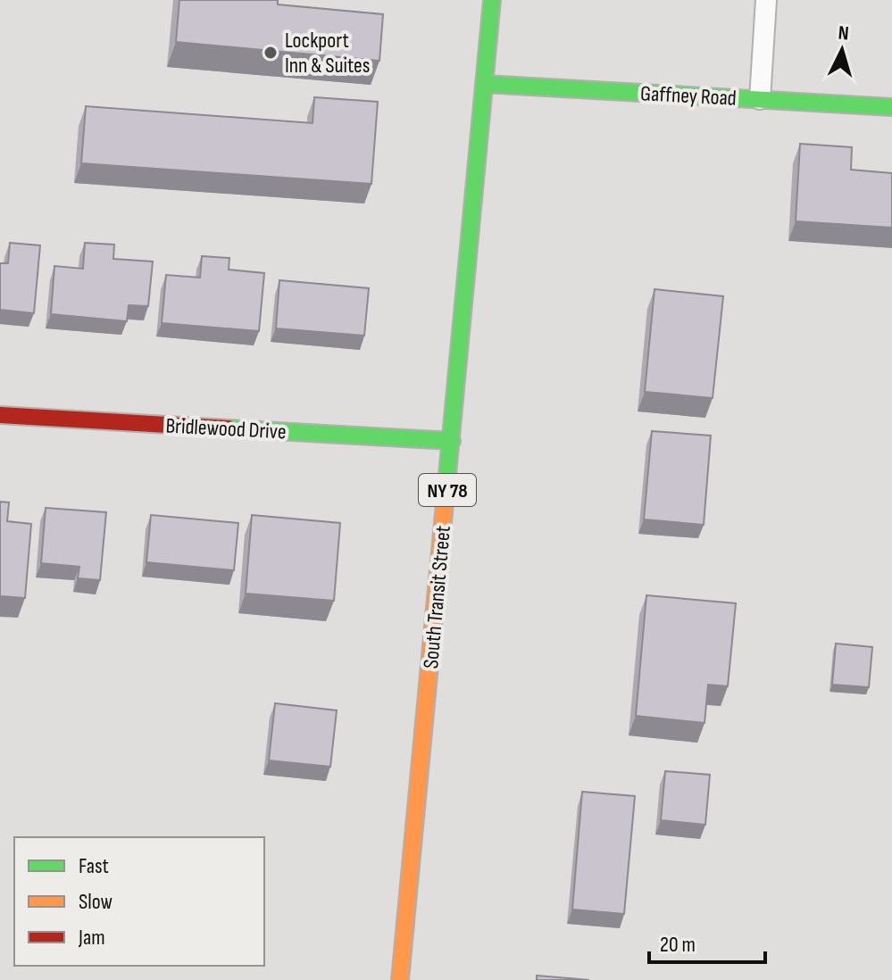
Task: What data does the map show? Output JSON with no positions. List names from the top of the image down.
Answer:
{
  "streets": {
    "main road": [
      "Gaffney Road",
      "Bridlewood Drive",
      "NY 78",
      "South Transit Street"
    ]
  },
  "crossings": [
    ["Gaffney Road", "South Transit Street"],
    ["Bridlewood Drive", "South Transit Street"]
  ],
  "places": ["Lockport Inn & Suites"],
  "legend": ["Fast", "Slow", "Jam"],
  "scale_bar": "20 m",
  "north": "top"
}
